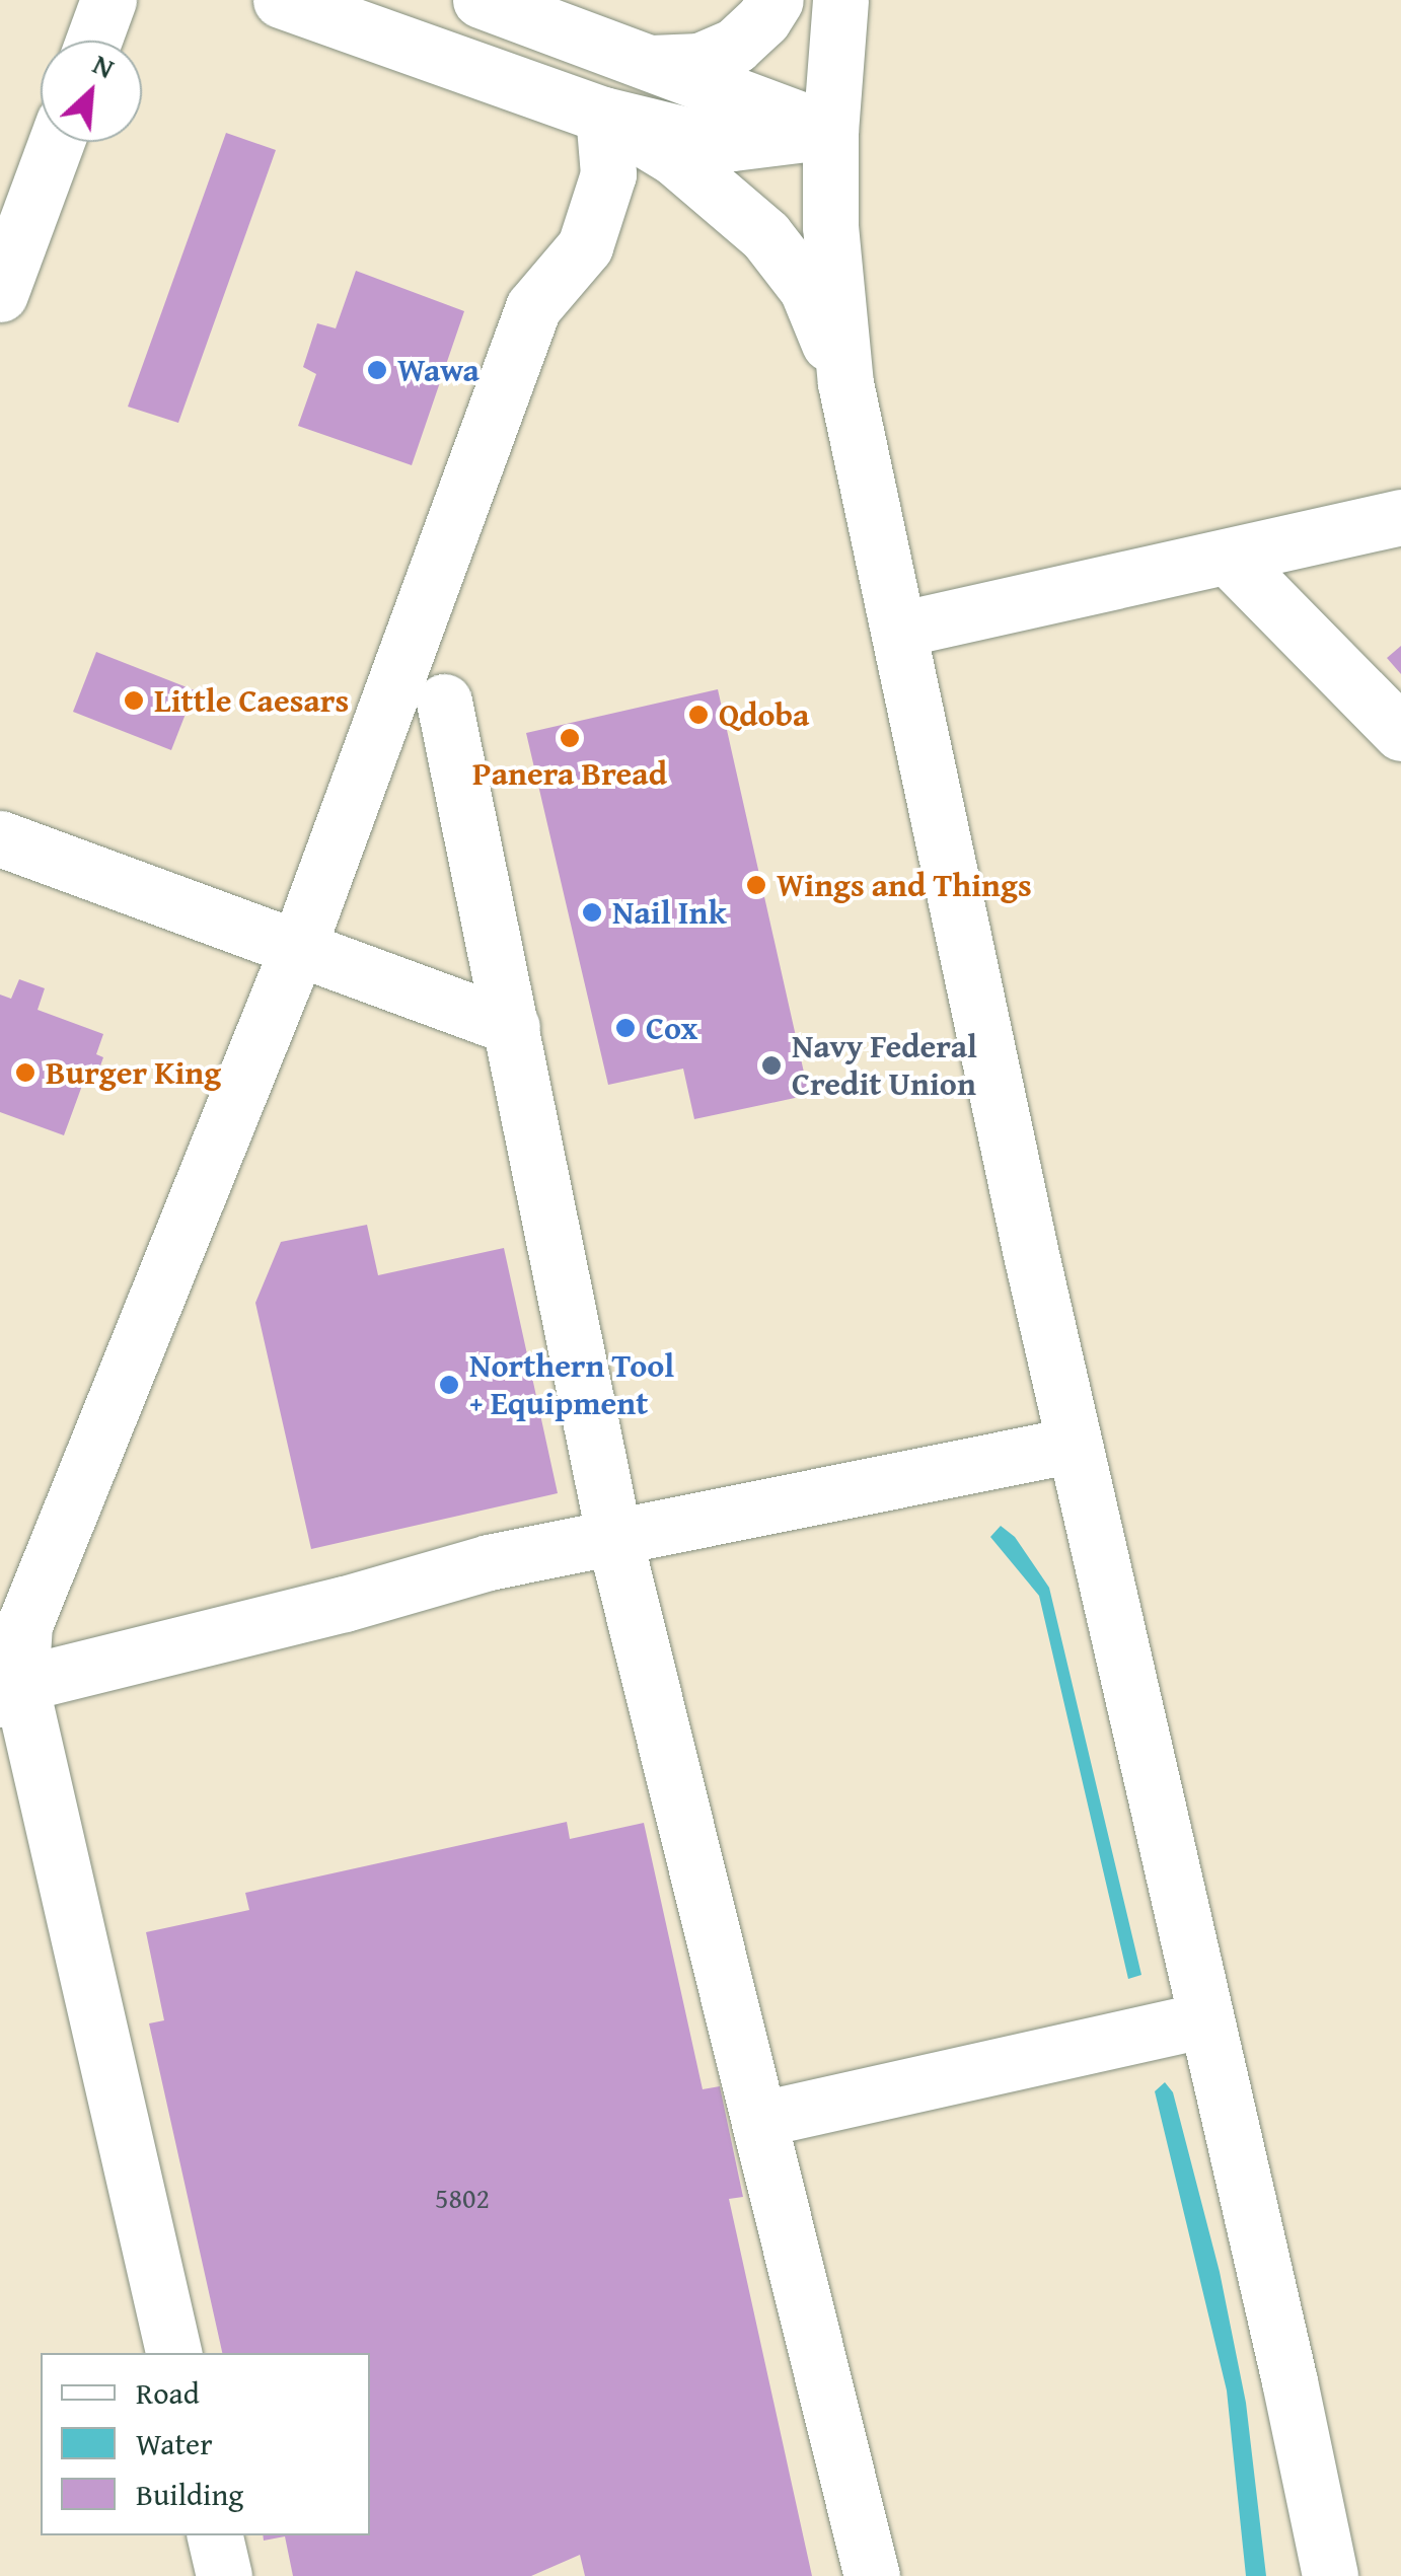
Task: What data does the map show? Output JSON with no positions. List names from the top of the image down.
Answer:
{
  "places": [
    "Wawa",
    "Little Caesars",
    "Qdoba",
    "Panera Bread",
    "Wings and Things",
    "Nail Ink",
    "Cox",
    "Navy Federal Credit Union",
    "Burger King",
    "Northern Tool + Equipment"
  ],
  "house_numbers": ["5802"],
  "legend": ["Road", "Water", "Building"],
  "north": "top right"
}
